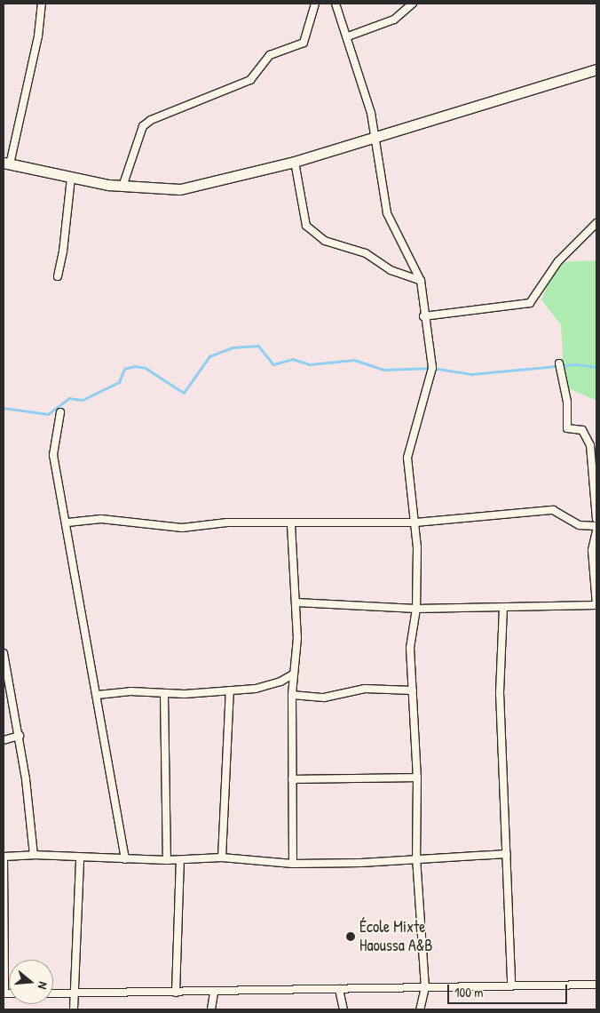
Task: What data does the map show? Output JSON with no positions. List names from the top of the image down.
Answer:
{
  "places": ["École Mixte Haoussa A&B"],
  "scale_bar": "100 m",
  "north": "right"
}
